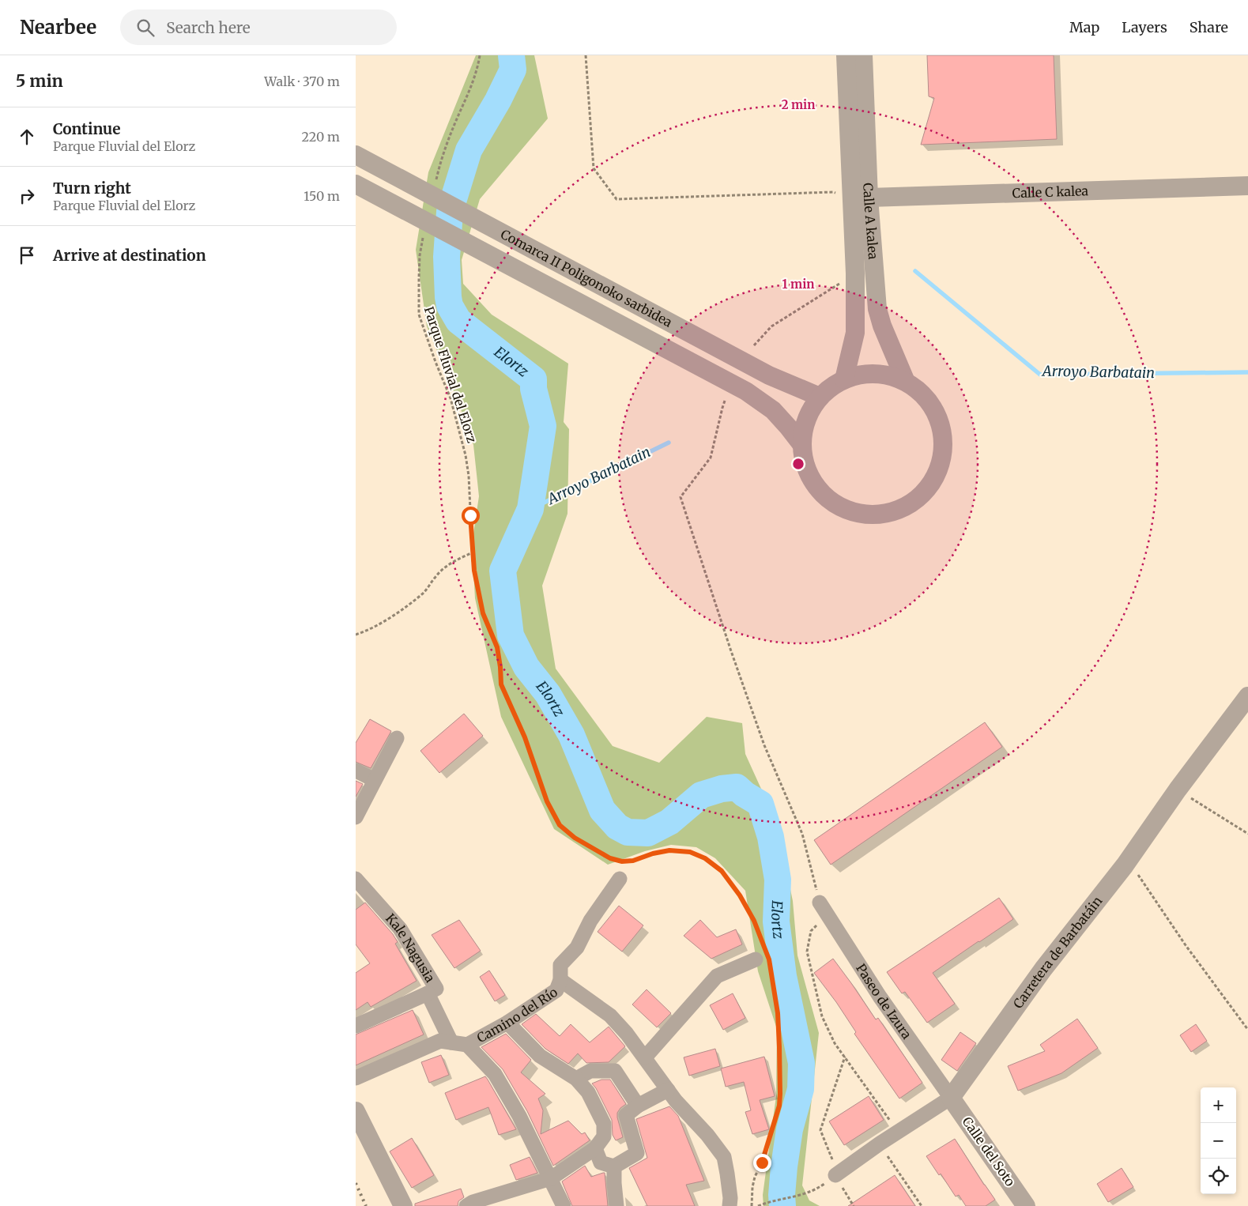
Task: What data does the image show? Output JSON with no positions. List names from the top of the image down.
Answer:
{
  "streets": {
    "street": [
      "Calle C kalea",
      "Calle A kalea",
      "Comarca II Poligonoko sarbidea",
      "Kale Nagusia",
      "Carretera de Barbatáin",
      "Paseo de Izura",
      "Camino del Río",
      "Calle del Soto"
    ],
    "path": ["Parque Fluvial del Elorz"]
  },
  "crossings": [
    ["Calle C kalea", "Calle A kalea"],
    ["Comarca II Poligonoko sarbidea", "Parque Fluvial del Elorz"],
    ["Kale Nagusia", "Camino del Río"],
    ["Carretera de Barbatáin", "Paseo de Izura"],
    ["Carretera de Barbatáin", "Calle del Soto"],
    ["Paseo de Izura", "Calle del Soto"]
  ],
  "water": ["Elortz", "Arroyo Barbatain"],
  "page": {
    "header": "Nearbee",
    "search": "Search here",
    "nav": ["Map", "Layers", "Share"],
    "heading": ["5 min", "Walk · 370 m"],
    "list": [
      ["Continue", "Parque Fluvial del Elorz", "220 m"],
      ["Turn right", "Parque Fluvial del Elorz", "150 m"],
      "Arrive at destination"
    ],
    "map_buttons": ["+", "−"]
  },
  "rings": ["2 min", "1 min"]
}
